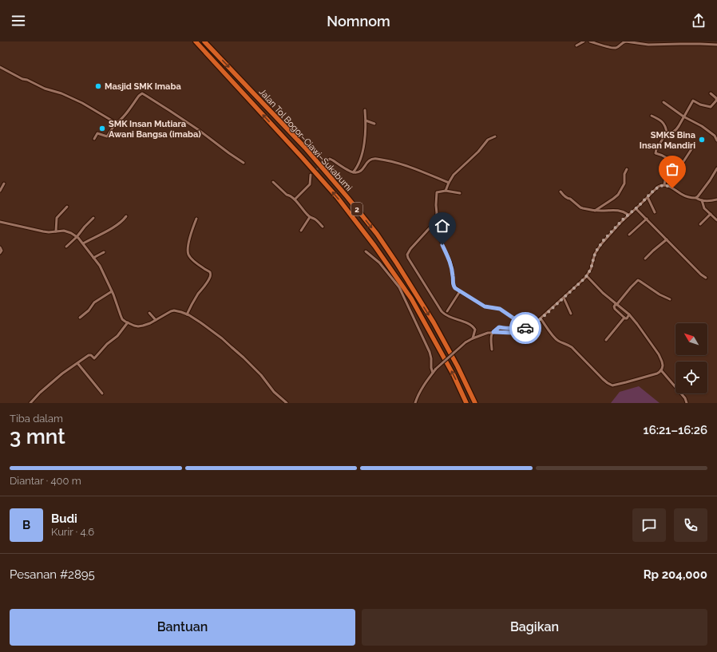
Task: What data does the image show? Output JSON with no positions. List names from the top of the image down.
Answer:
{
  "streets": {
    "highway": ["Jalan Tol Bogor–Ciawi–Sukabumi", "2"]
  },
  "places": ["Masjid SMK Imaba", "SMK Insan Mutiara Awani Bangsa (imaba)", "SMKS Bina Insan Mandiri"],
  "north": "top left",
  "page": {
    "header": "Nomnom",
    "heading": ["3 mnt", "Tiba dalam", "16:21–16:26"],
    "panel": [
      "Budi",
      "Kurir · 4.6",
      "Pesanan #2895",
      "Rp 204,000"
    ],
    "bar": "Diantar · 400 m",
    "round": "B",
    "buttons": ["Bantuan", "Bagikan"]
  }
}
